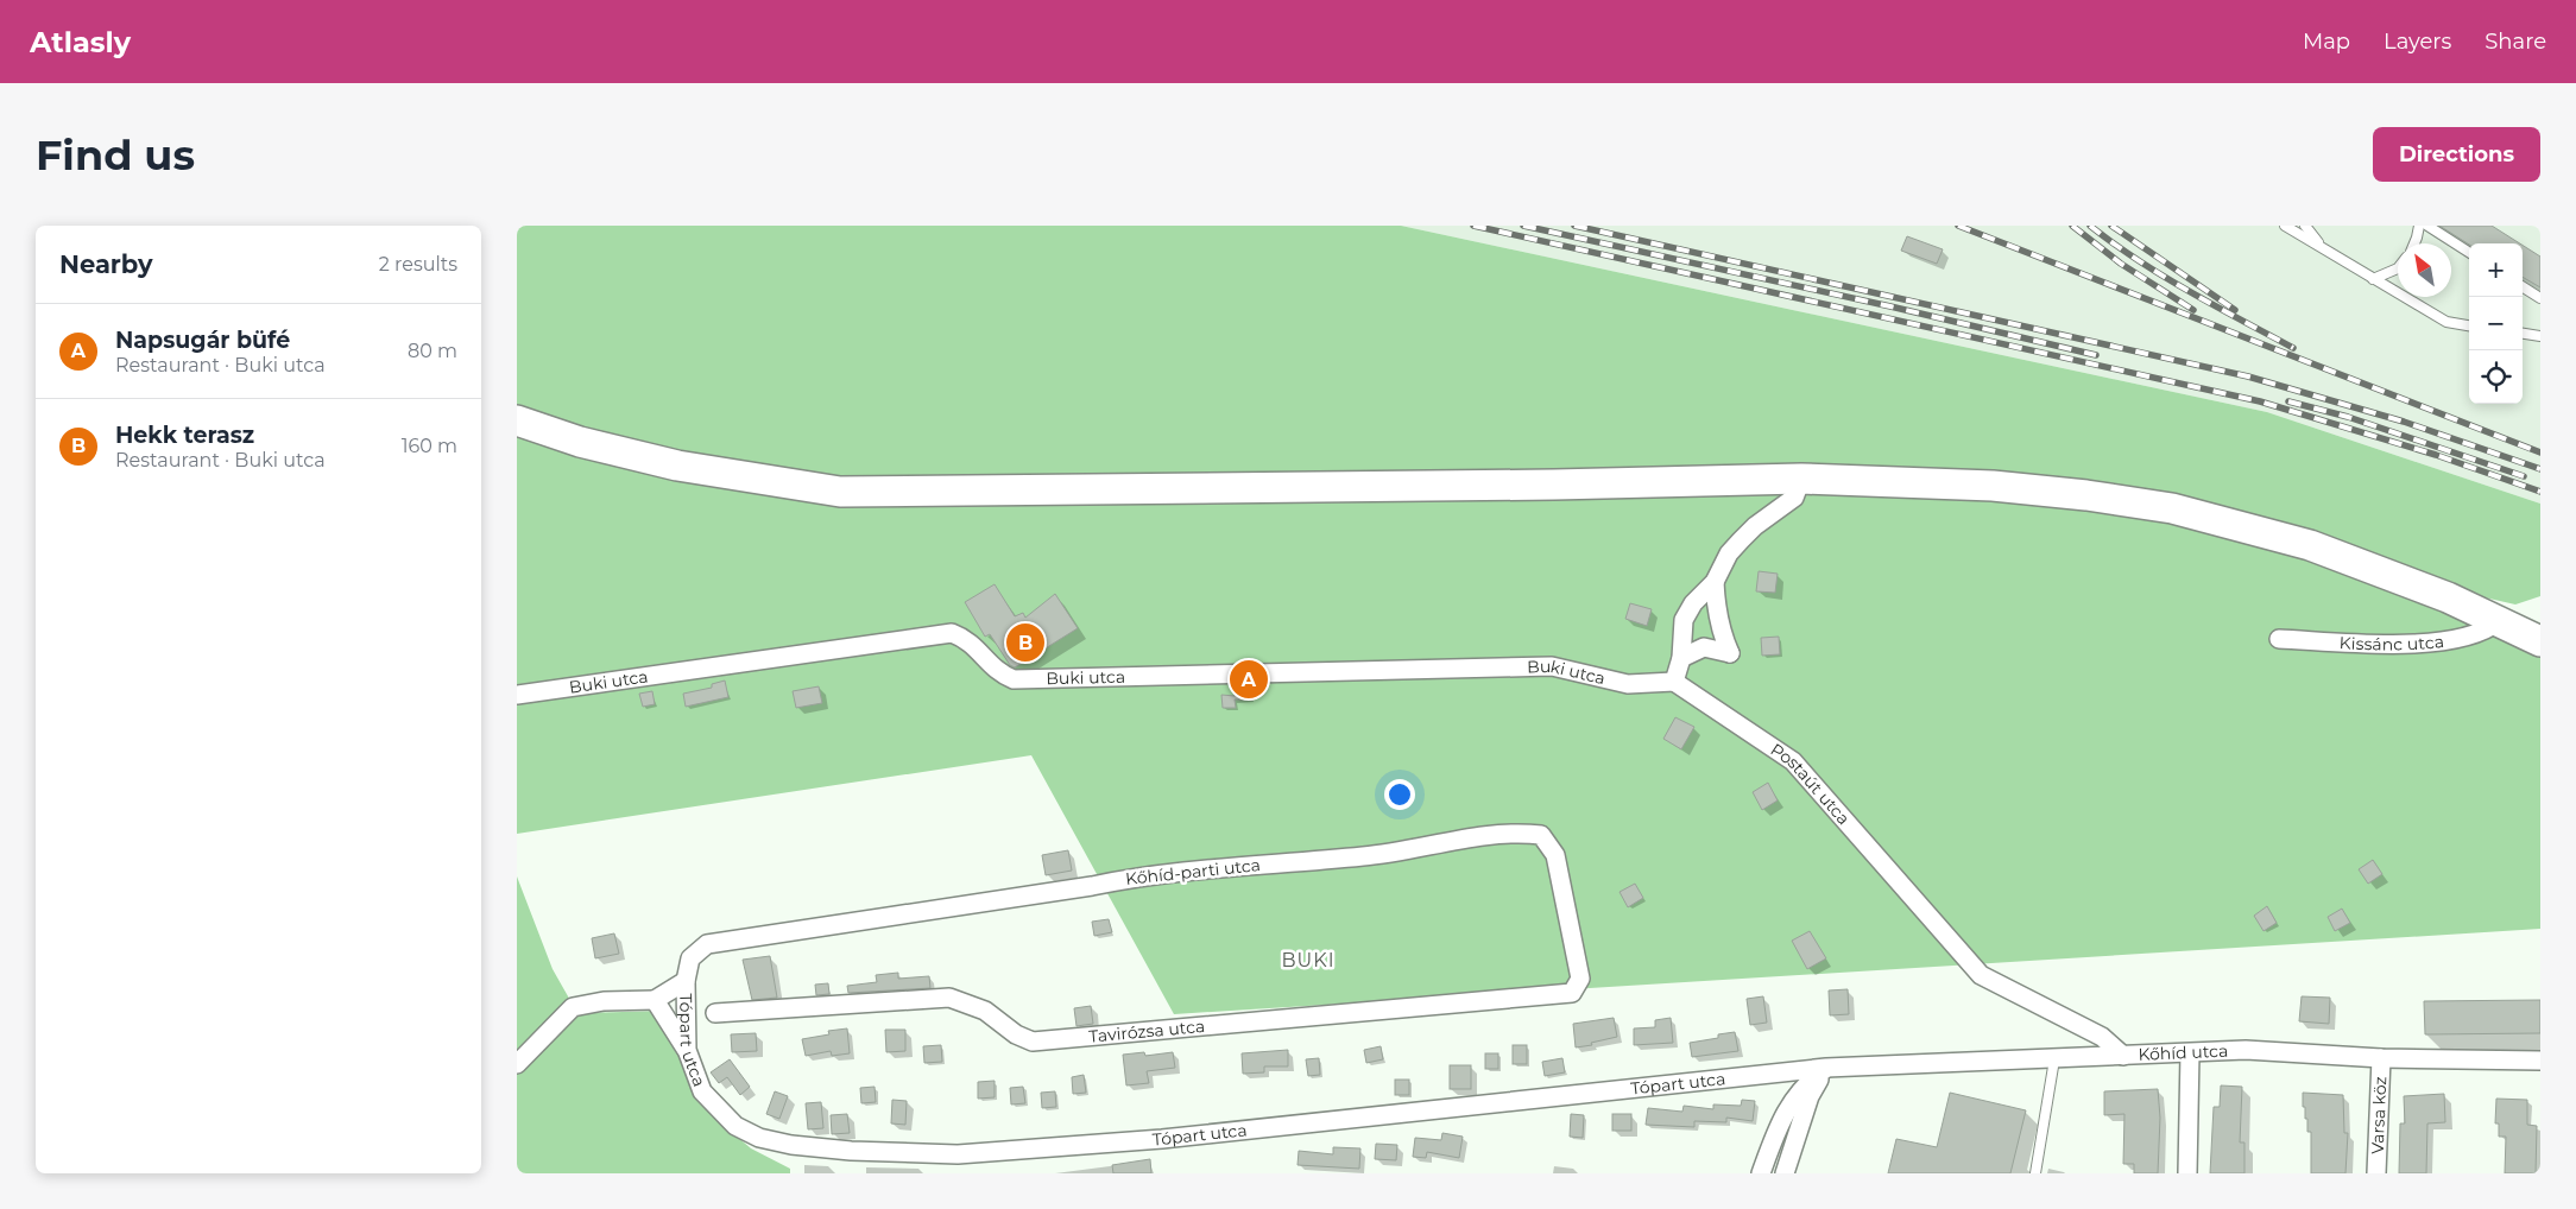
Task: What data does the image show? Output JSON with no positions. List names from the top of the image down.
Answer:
{
  "streets": {
    "street": [
      "Kissánc utca",
      "Buki utca",
      "Postaút utca",
      "Kőhíd-parti utca",
      "Tavirózsa utca",
      "Tópart utca",
      "Kőhíd utca",
      "Varsa köz"
    ]
  },
  "crossings": [
    ["Buki utca", "Postaút utca"],
    ["Postaút utca", "Kőhíd utca"],
    ["Kőhíd-parti utca", "Tavirózsa utca"],
    ["Kőhíd-parti utca", "Tópart utca"],
    ["Tópart utca", "Kőhíd utca"],
    ["Kőhíd utca", "Varsa köz"]
  ],
  "districts": ["BUKI"],
  "north": "top left",
  "page": {
    "header": "Atlasly",
    "nav": ["Map", "Layers", "Share"],
    "buttons": "Directions",
    "title": "Find us",
    "heading": ["Nearby", "2 results"],
    "map_buttons": ["+", "−"],
    "list": [
      {
        "mark": "A",
        "name": "Napsugár büfé",
        "note": "Restaurant · Buki utca",
        "value": "80 m"
      },
      {
        "mark": "B",
        "name": "Hekk terasz",
        "note": "Restaurant · Buki utca",
        "value": "160 m"
      }
    ],
    "pins": ["B", "A"]
  }
}
